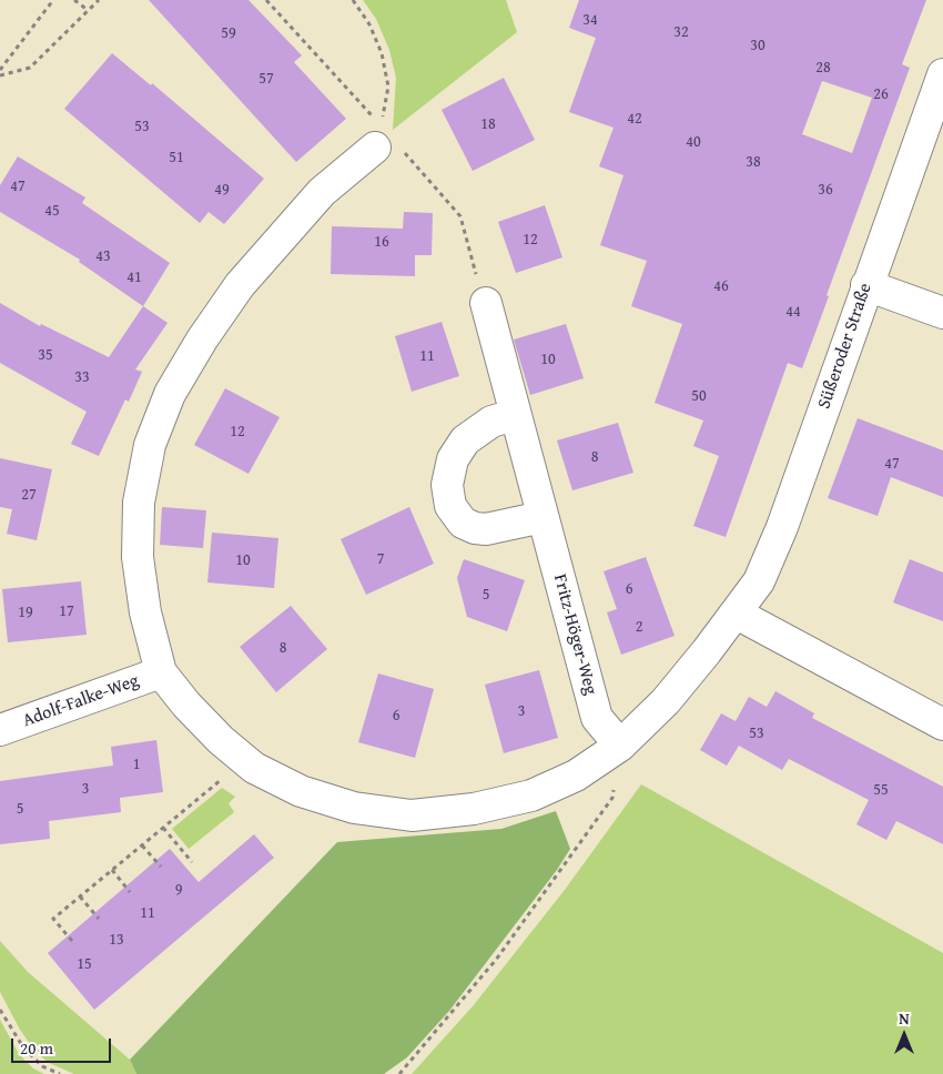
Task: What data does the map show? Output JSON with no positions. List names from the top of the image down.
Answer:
{
  "streets": {
    "street": ["Süßeroder Straße", "Fritz-Höger-Weg", "Adolf-Falke-Weg"]
  },
  "crossings": [
    ["Süßeroder Straße", "Fritz-Höger-Weg"],
    ["Süßeroder Straße", "Adolf-Falke-Weg"]
  ],
  "house_numbers": [
    "34",
    "32",
    "59",
    "30",
    "28",
    "57",
    "26",
    "42",
    "18",
    "53",
    "40",
    "51",
    "38",
    "47",
    "49",
    "36",
    "45",
    "12",
    "16",
    "43",
    "41",
    "46",
    "44",
    "35",
    "11",
    "10",
    "33",
    "50",
    "12",
    "8",
    "47",
    "27",
    "7",
    "10",
    "6",
    "5",
    "17",
    "19",
    "2",
    "8",
    "3",
    "6",
    "53",
    "1",
    "3",
    "55",
    "5",
    "9",
    "11",
    "13",
    "15"
  ],
  "scale_bar": "20 m",
  "north": "top"
}
